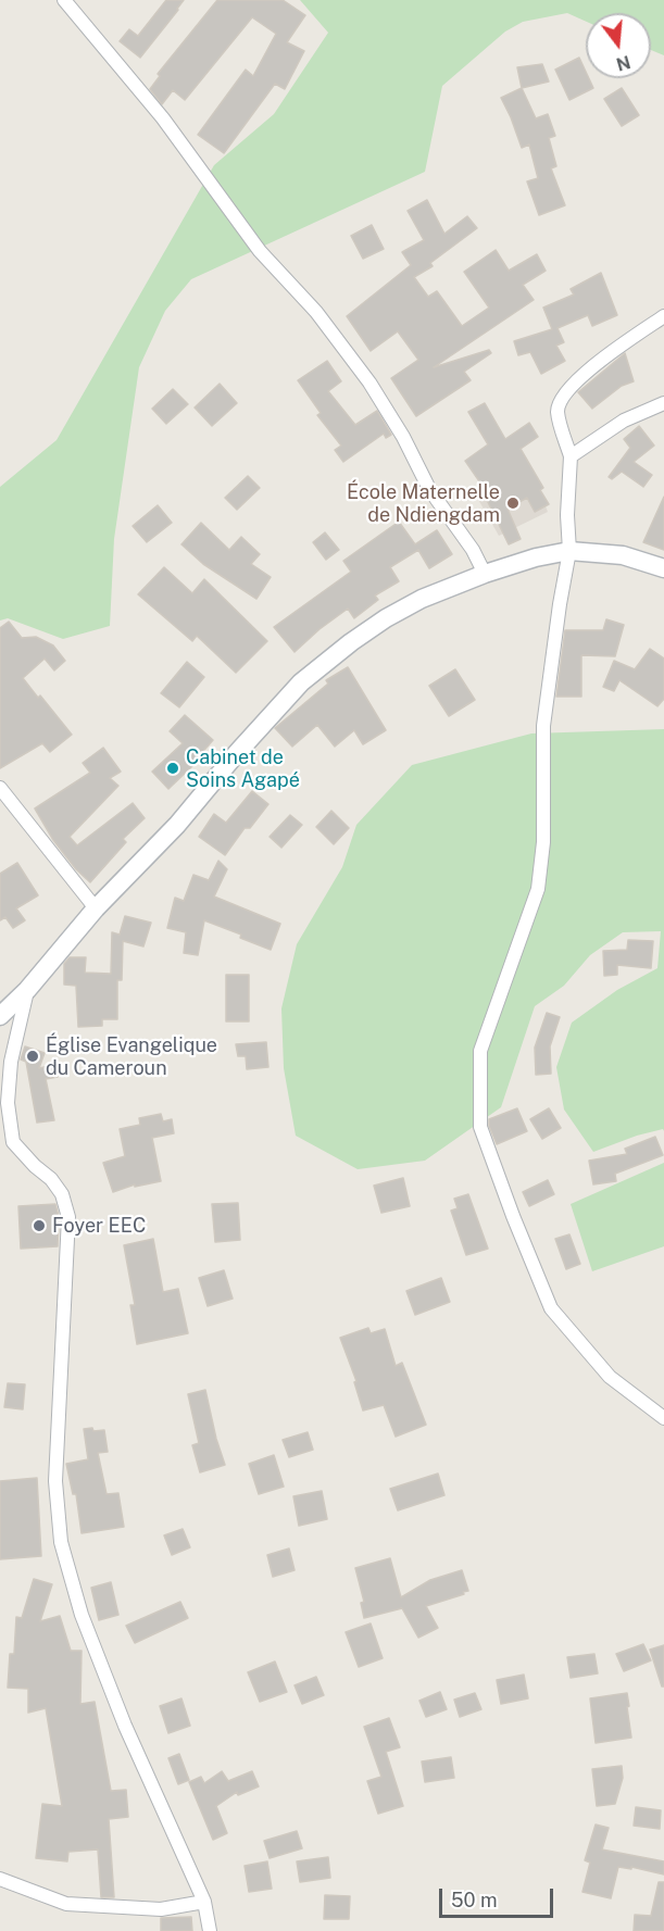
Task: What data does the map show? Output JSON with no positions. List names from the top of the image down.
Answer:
{
  "places": [
    "École Maternelle de Ndiengdam",
    "Cabinet de Soins Agapé",
    "Église Evangelique du Cameroun",
    "Foyer EEC"
  ],
  "scale_bar": "50 m",
  "north": "bottom"
}
